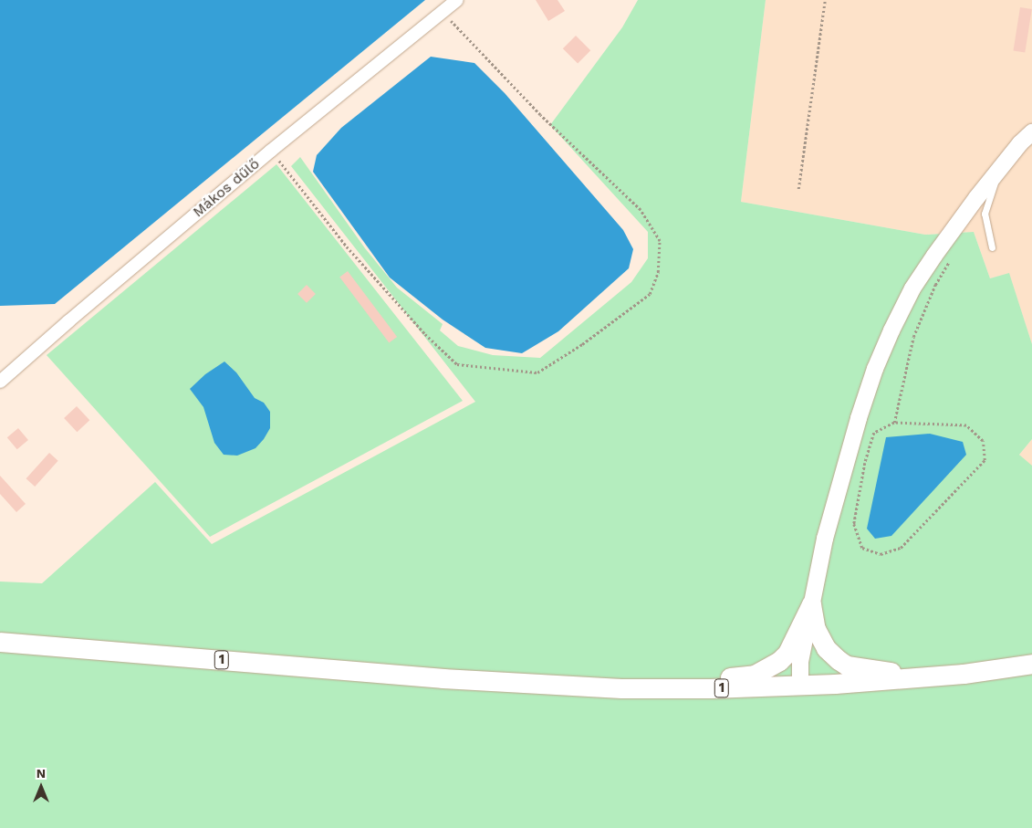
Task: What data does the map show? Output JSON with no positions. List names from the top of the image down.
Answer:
{
  "streets": {
    "main road": ["1"],
    "street": ["Mákos dűlő"]
  },
  "north": "top"
}
